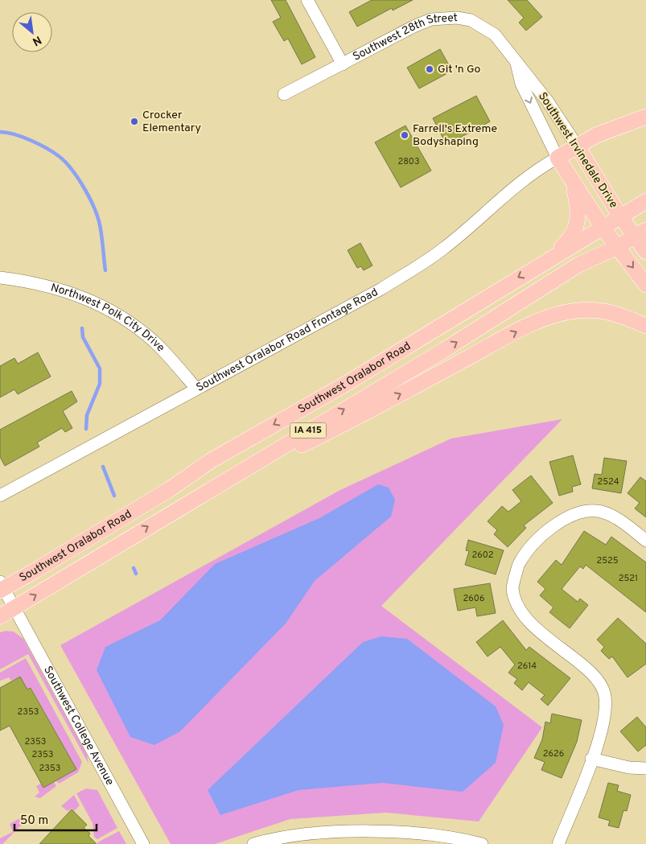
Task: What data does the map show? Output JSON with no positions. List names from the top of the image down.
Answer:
{
  "streets": {
    "main road": ["Southwest Irvinedale Drive", "Southwest Oralabor Road", "IA 415"],
    "street": [
      "Southwest 28th Street",
      "Northwest Polk City Drive",
      "Southwest Oralabor Road Frontage Road",
      "Southwest College Avenue"
    ]
  },
  "crossings": [
    ["Southwest 28th Street", "Southwest Irvinedale Drive"],
    ["Southwest Irvinedale Drive", "Southwest Oralabor Road Frontage Road"],
    ["Southwest Irvinedale Drive", "Southwest Oralabor Road"],
    ["Northwest Polk City Drive", "Southwest Oralabor Road Frontage Road"],
    ["Southwest Oralabor Road", "Southwest College Avenue"]
  ],
  "places": ["Git 'n Go", "Crocker Elementary", "Farrell's Extreme Bodyshaping"],
  "house_numbers": [
    "2803",
    "2524",
    "2602",
    "2525",
    "2521",
    "2606",
    "2614",
    "2353",
    "2353",
    "2626",
    "2353",
    "2353"
  ],
  "scale_bar": "50 m",
  "north": "bottom right"
}
